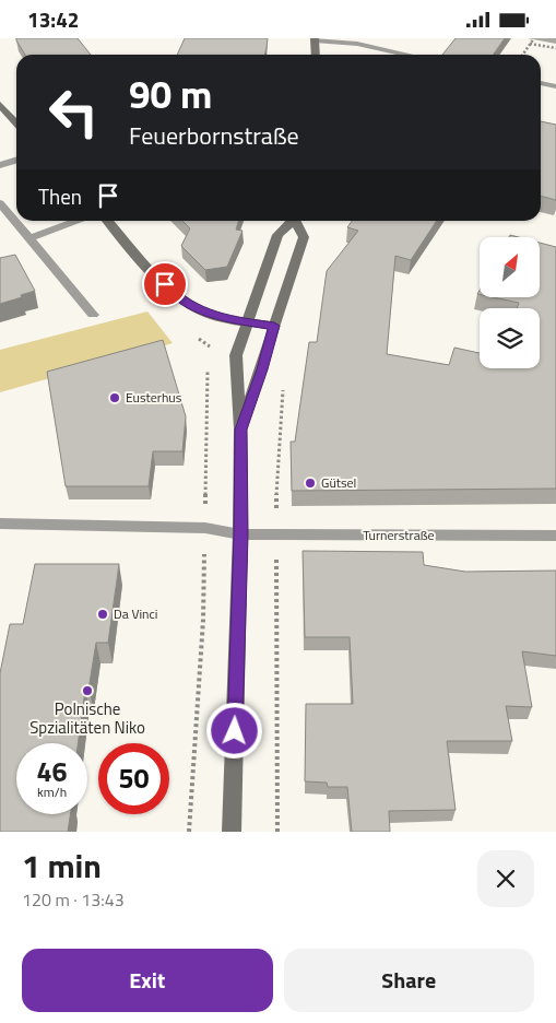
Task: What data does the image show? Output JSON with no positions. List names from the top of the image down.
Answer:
{
  "streets": {
    "street": ["Turnerstraße"]
  },
  "places": [
    "Eusterhus",
    "Gütsel",
    "Da Vinci",
    "Polnische Spzialitäten Niko"
  ],
  "north": "top right",
  "page": {
    "status": "13:42",
    "turn": ["90 m", "Feuerbornstraße"],
    "then": "Then",
    "speed": "46 km/h",
    "limit": "50",
    "heading": ["1 min", "120 m · 13:43"],
    "buttons": ["Exit", "Share"]
  }
}
